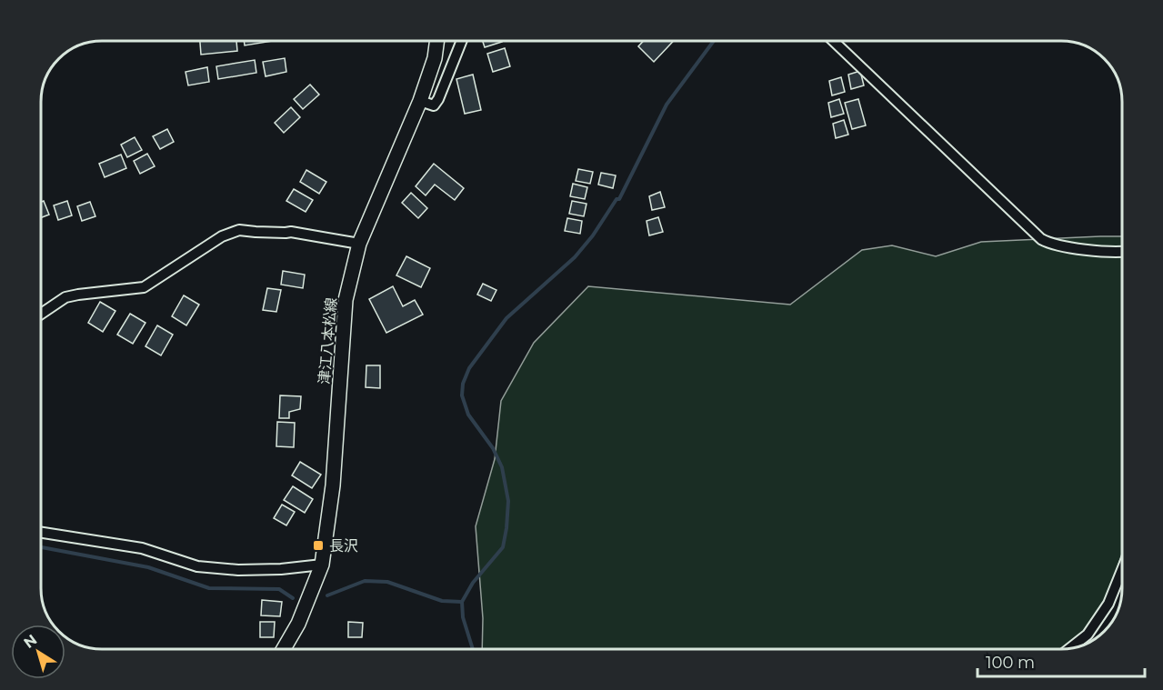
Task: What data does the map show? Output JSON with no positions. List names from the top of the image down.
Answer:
{
  "streets": {
    "main road": ["津江八本松線"]
  },
  "places": {
    "transit": ["長沢"]
  },
  "scale_bar": "100 m",
  "north": "top left"
}
